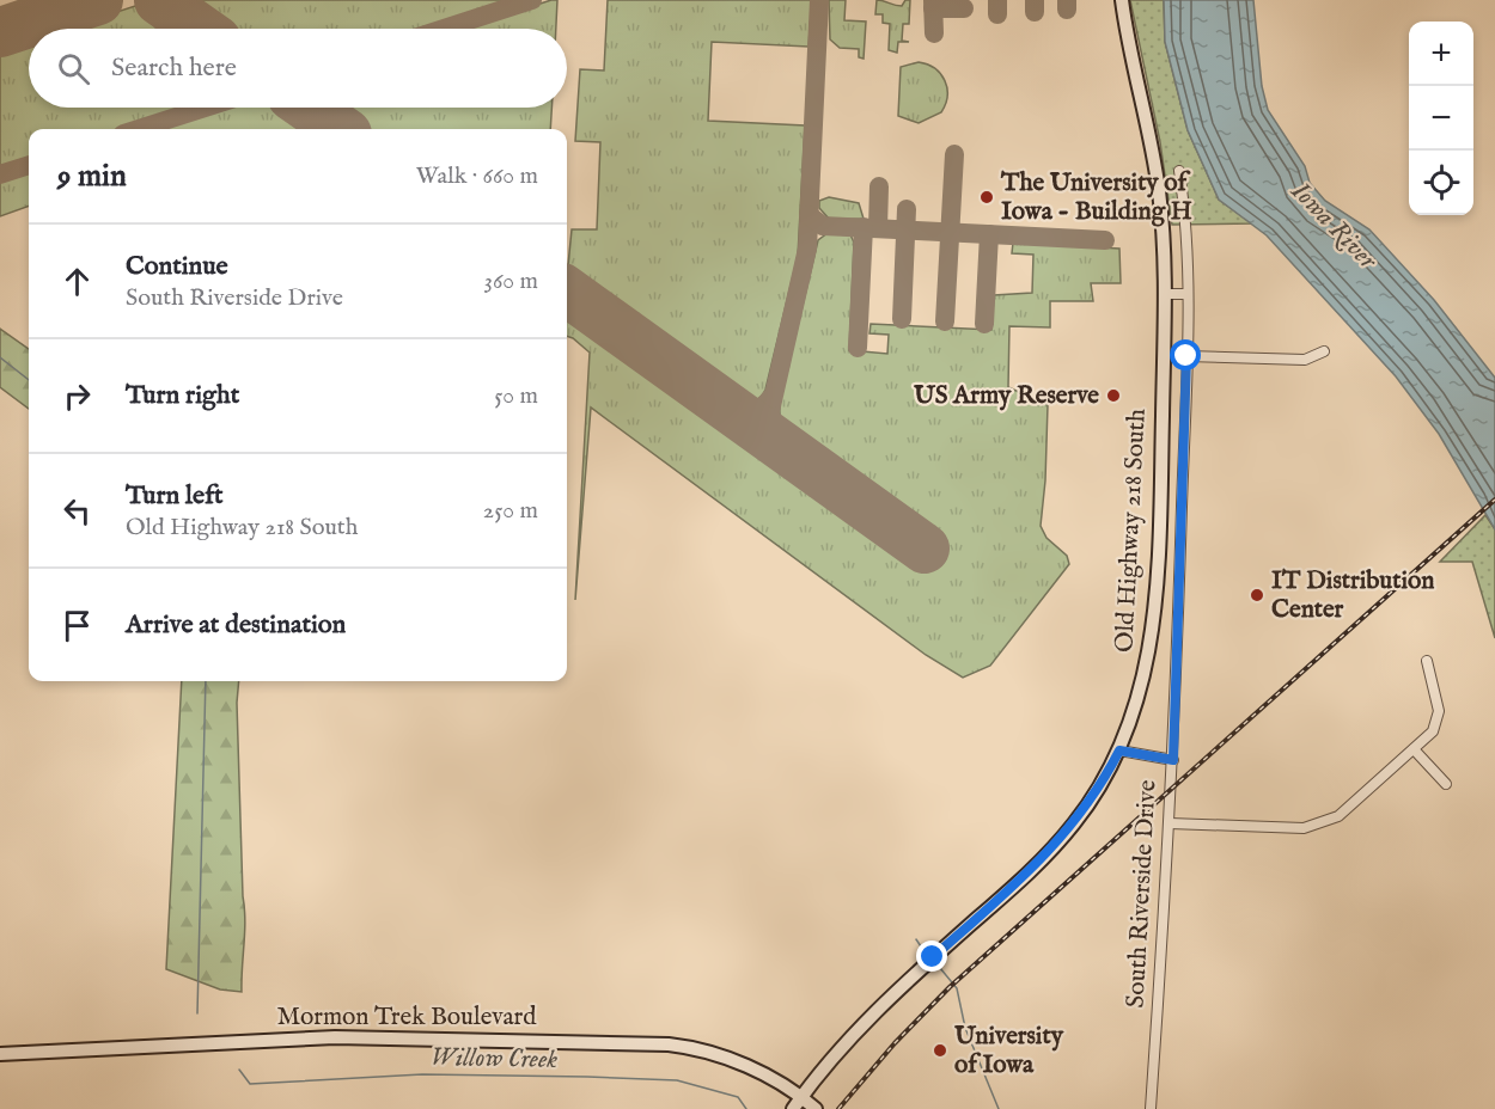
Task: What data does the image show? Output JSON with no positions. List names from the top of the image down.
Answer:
{
  "streets": {
    "main road": ["Old Highway 218 South", "Mormon Trek Boulevard"],
    "street": ["South Riverside Drive"]
  },
  "crossings": [
    ["Old Highway 218 South", "Mormon Trek Boulevard"]
  ],
  "water": ["Iowa River", "Willow Creek"],
  "places": [
    "The University of Iowa - Building H",
    "US Army Reserve",
    "IT Distribution Center",
    "University of Iowa"
  ],
  "page": {
    "map_buttons": ["+", "−"],
    "search": "Search here",
    "heading": ["9 min", "Walk · 660 m"],
    "list": [
      ["Continue", "South Riverside Drive", "360 m"],
      ["Turn right", "50 m"],
      ["Turn left", "Old Highway 218 South", "250 m"],
      "Arrive at destination"
    ]
  }
}
